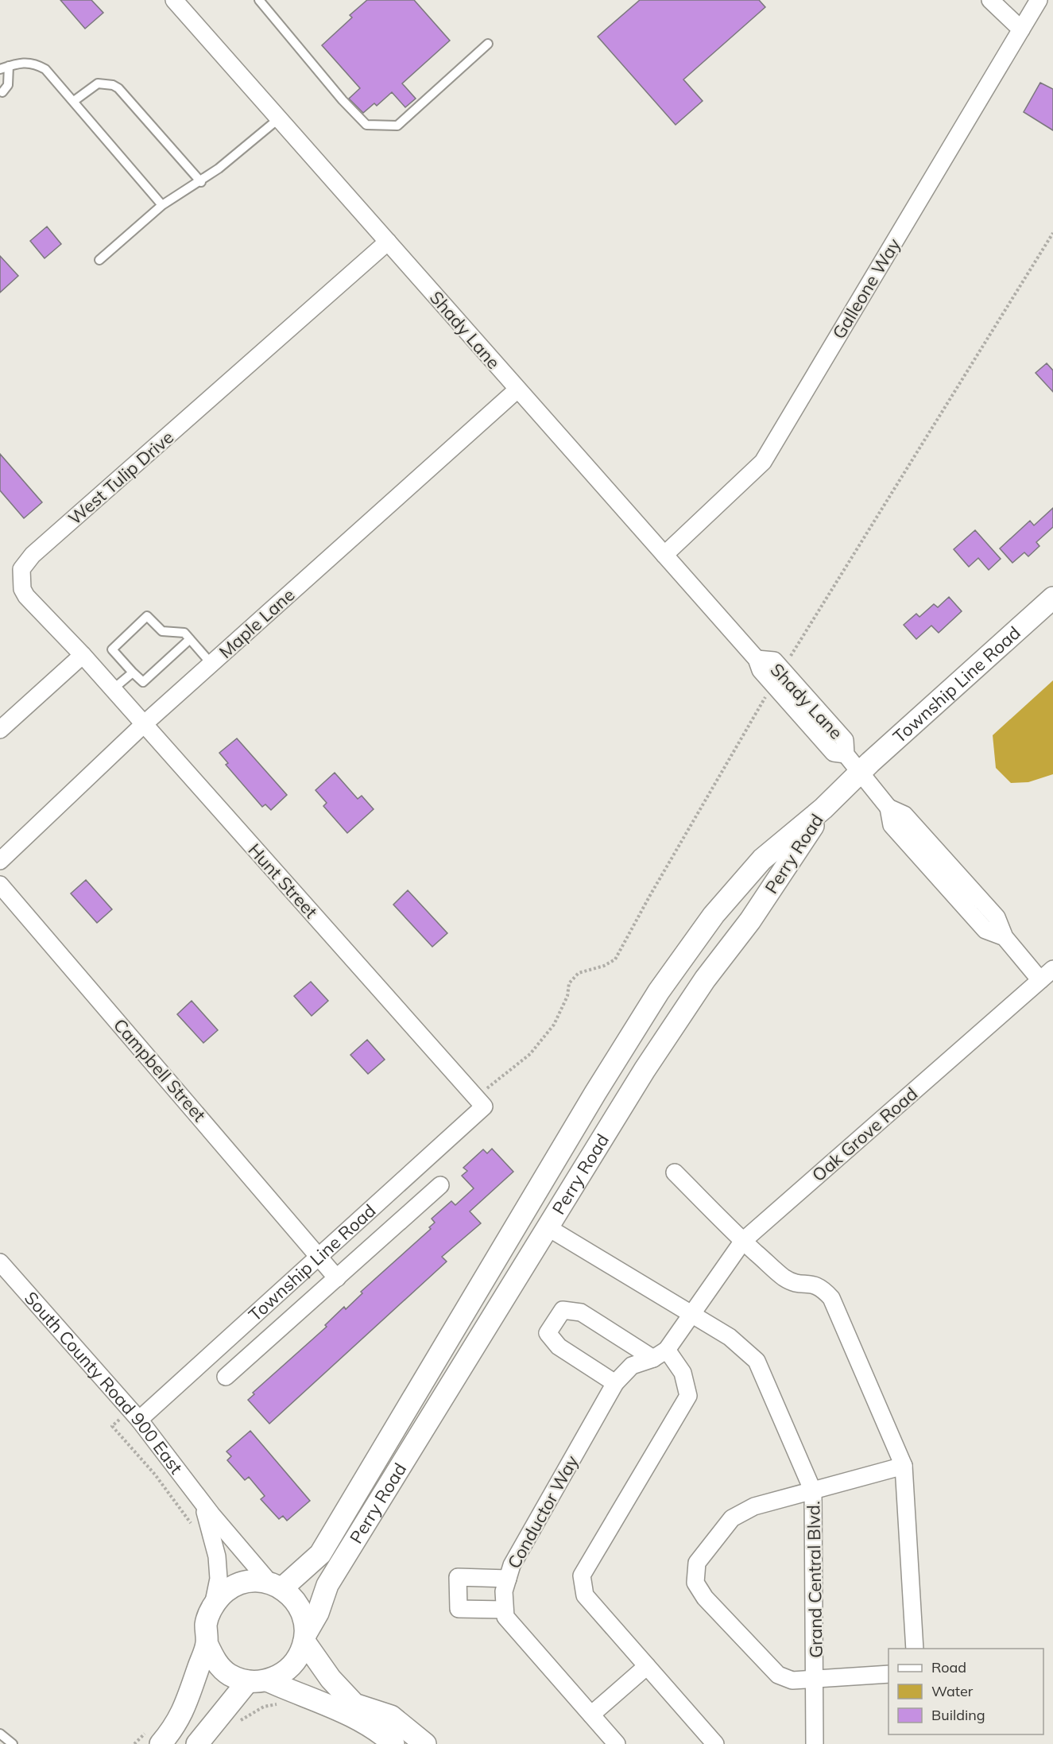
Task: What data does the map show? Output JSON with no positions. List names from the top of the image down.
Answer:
{
  "streets": {
    "street": [
      "Galleone Way",
      "Shady Lane",
      "West Tulip Drive",
      "Maple Lane",
      "Township Line Road",
      "Perry Road",
      "Hunt Street",
      "Campbell Street",
      "Oak Grove Road",
      "South County Road 900 East",
      "Conductor Way",
      "Grand Central Blvd."
    ]
  },
  "crossings": [
    ["Galleone Way", "Shady Lane"],
    ["Shady Lane", "West Tulip Drive"],
    ["Shady Lane", "Maple Lane"],
    ["Shady Lane", "Township Line Road"],
    ["West Tulip Drive", "Hunt Street"],
    ["Maple Lane", "Hunt Street"],
    ["Township Line Road", "Perry Road"],
    ["Township Line Road", "Hunt Street"],
    ["Township Line Road", "Campbell Street"],
    ["Township Line Road", "South County Road 900 East"],
    ["Perry Road", "South County Road 900 East"],
    ["Perry Road", "Grand Central Blvd."],
    ["Oak Grove Road", "Grand Central Blvd."]
  ],
  "legend": ["Road", "Water", "Building"]
}
